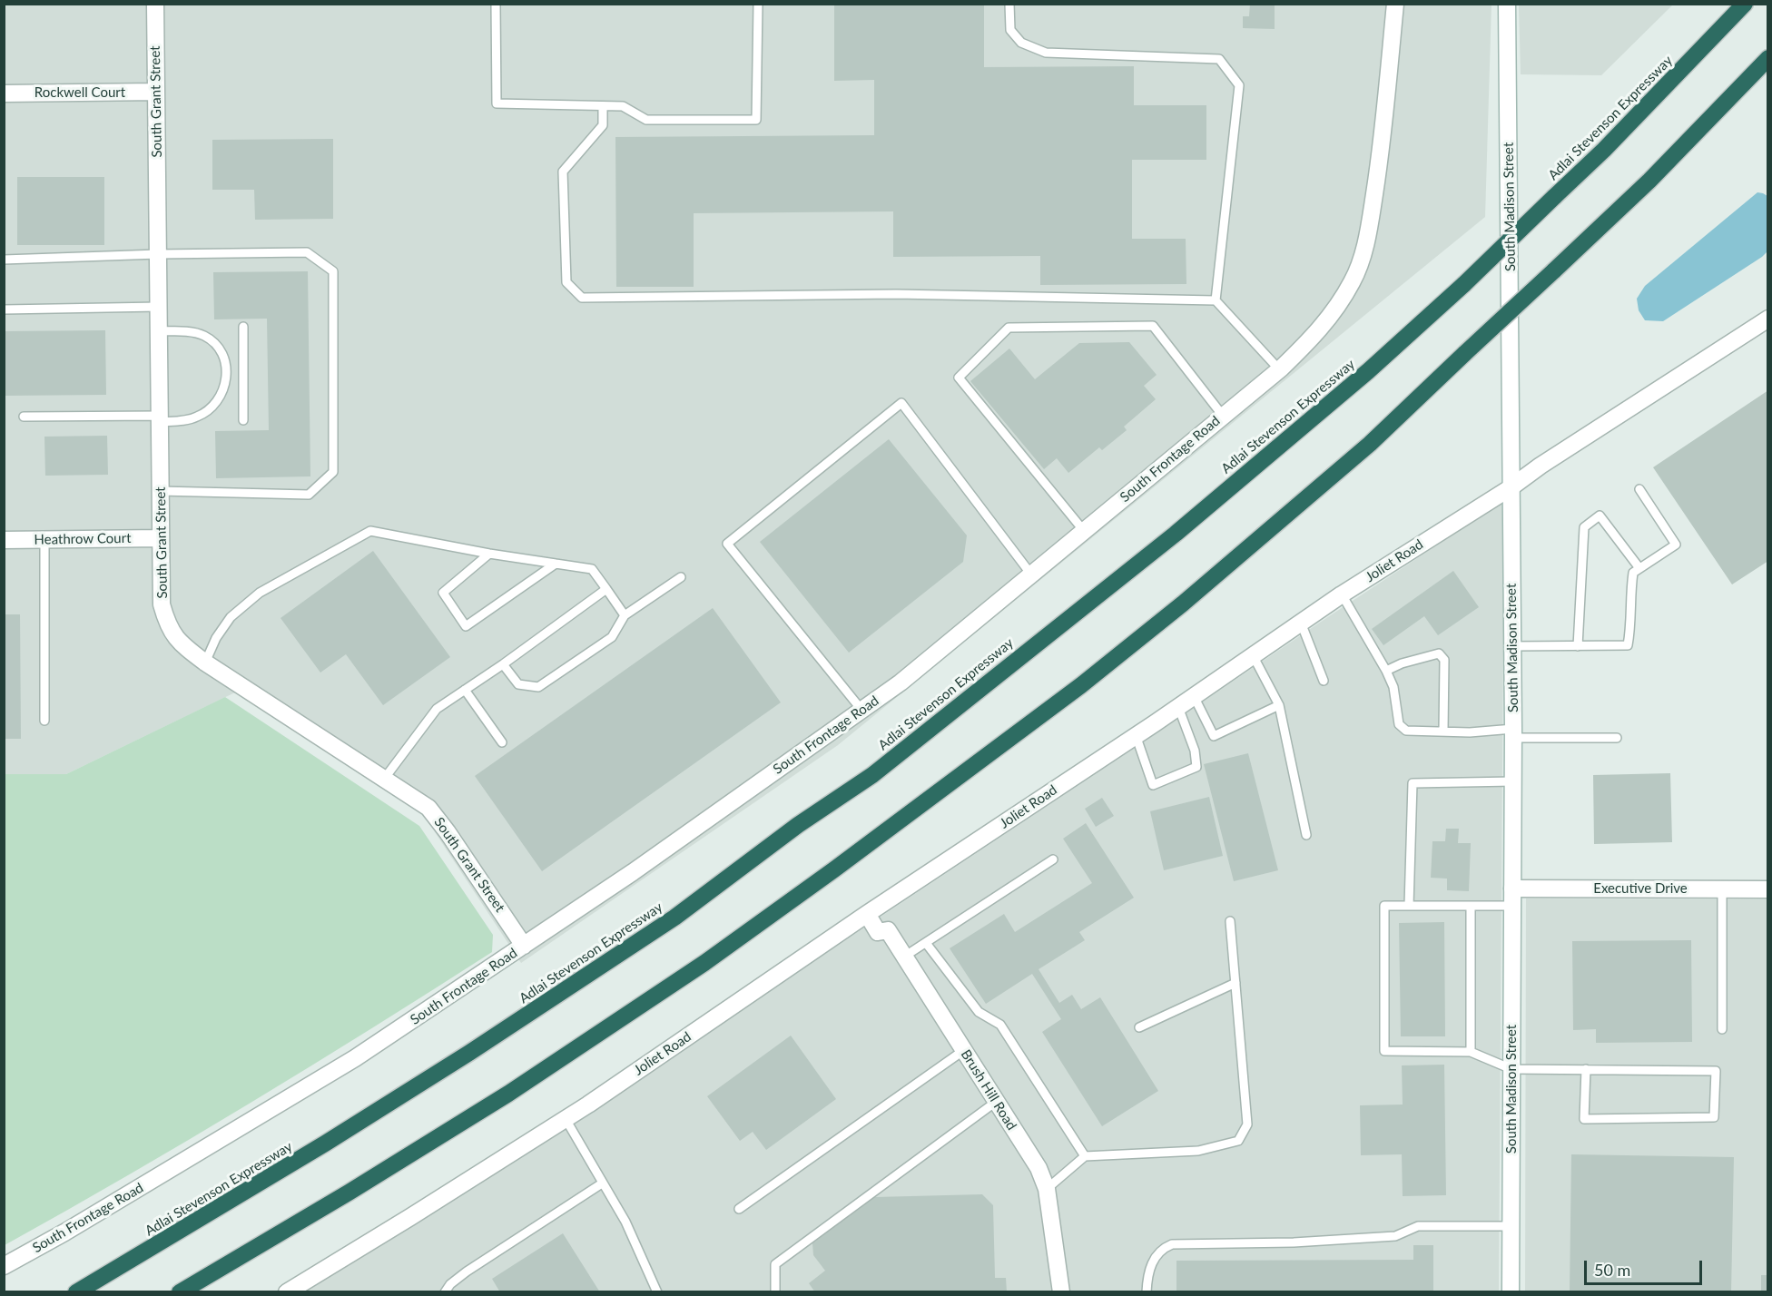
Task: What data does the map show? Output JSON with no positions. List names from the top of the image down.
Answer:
{
  "streets": {
    "highway": ["Adlai Stevenson Expressway"],
    "street": [
      "Rockwell Court",
      "South Grant Street",
      "South Madison Street",
      "South Frontage Road",
      "Heathrow Court",
      "Joliet Road",
      "Executive Drive",
      "Brush Hill Road"
    ]
  },
  "crossings": [
    ["Rockwell Court", "South Grant Street"],
    ["South Grant Street", "South Frontage Road"],
    ["South Grant Street", "Heathrow Court"],
    ["South Madison Street", "Joliet Road"],
    ["South Madison Street", "Executive Drive"],
    ["Joliet Road", "Brush Hill Road"]
  ],
  "scale_bar": "50 m"
}
